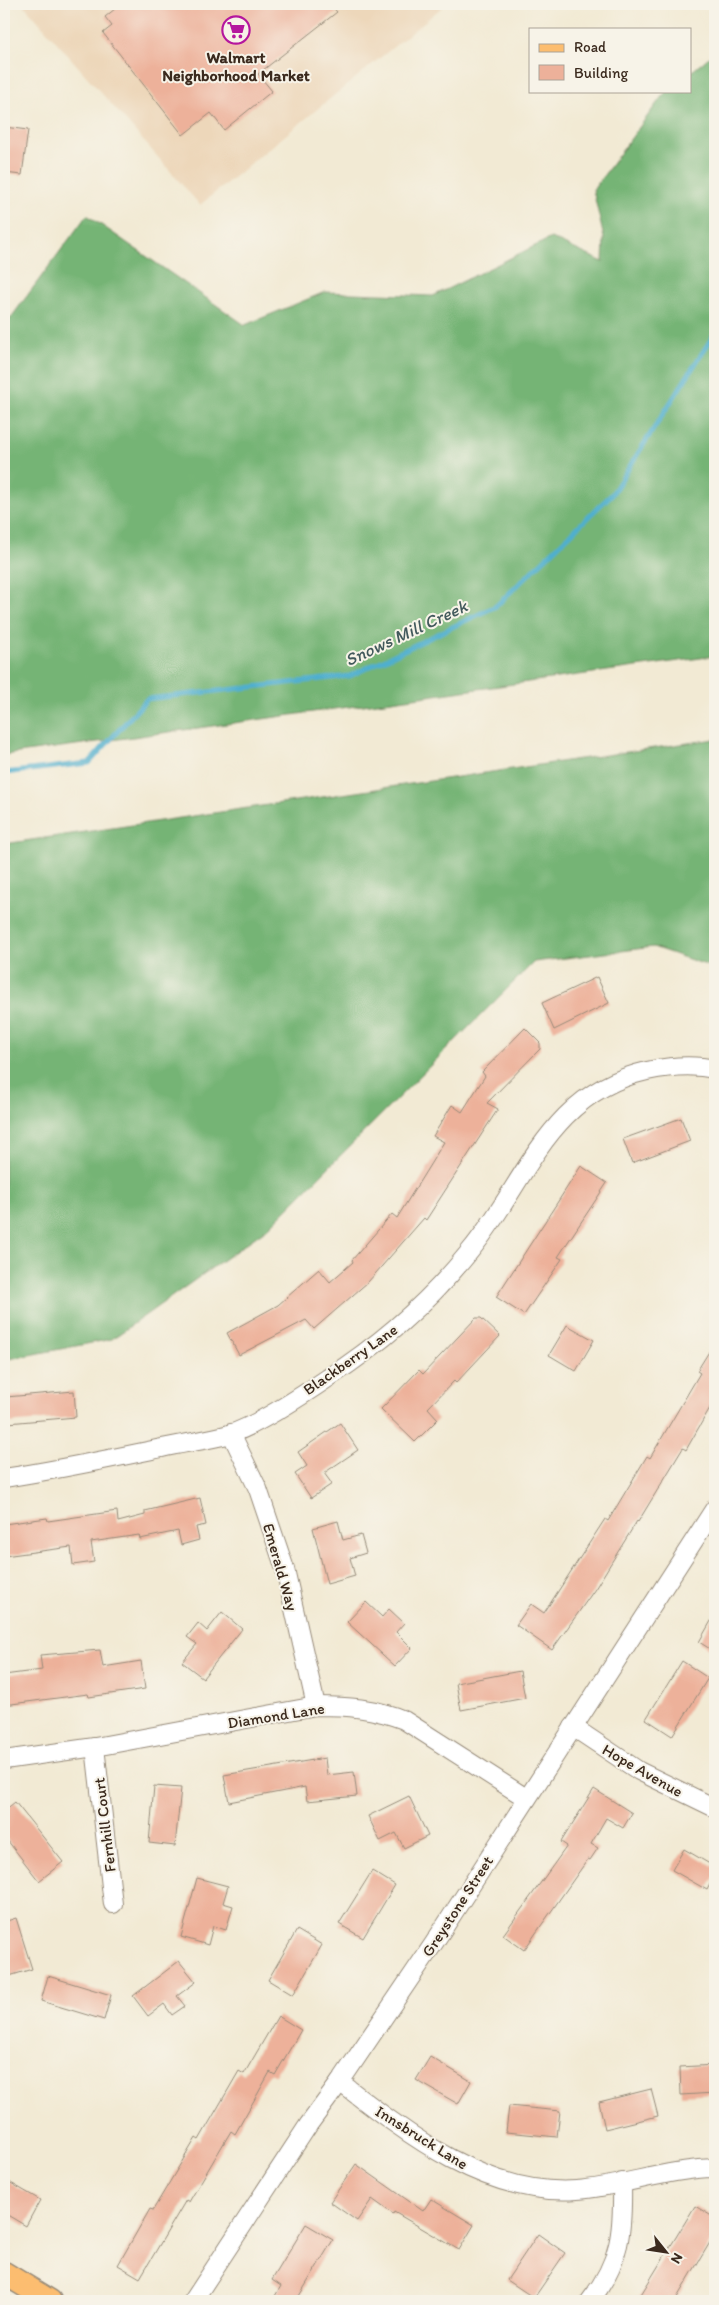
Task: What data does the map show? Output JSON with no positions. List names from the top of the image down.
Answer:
{
  "streets": {
    "street": [
      "Blackberry Lane",
      "Emerald Way",
      "Diamond Lane",
      "Hope Avenue",
      "Fernhill Court",
      "Greystone Street",
      "Innsbruck Lane"
    ]
  },
  "crossings": [
    ["Blackberry Lane", "Emerald Way"],
    ["Emerald Way", "Diamond Lane"],
    ["Diamond Lane", "Fernhill Court"],
    ["Diamond Lane", "Greystone Street"],
    ["Hope Avenue", "Greystone Street"],
    ["Greystone Street", "Innsbruck Lane"]
  ],
  "water": ["Snows Mill Creek"],
  "places": {
    "supermarket": ["Walmart Neighborhood Market"]
  },
  "legend": ["Road", "Building"],
  "north": "bottom right"
}
